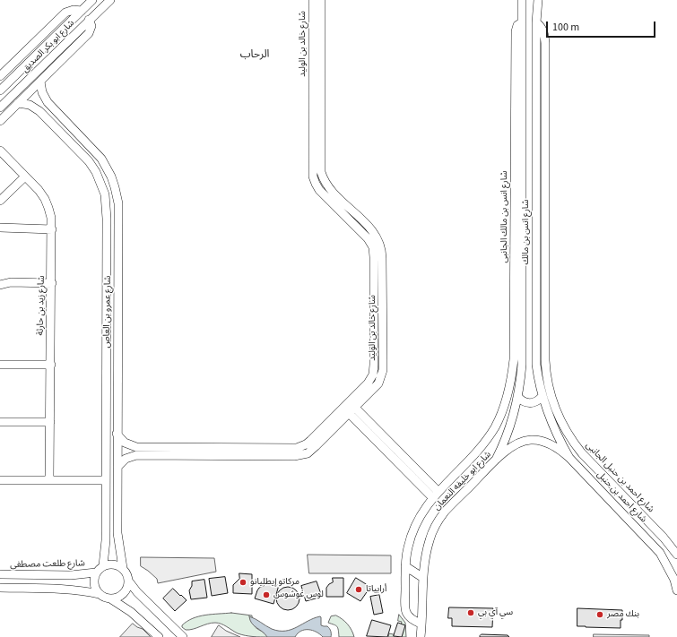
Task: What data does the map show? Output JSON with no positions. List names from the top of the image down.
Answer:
{
  "streets": {
    "street": [
      "شارع خالد بن الوليد",
      "شارع ابو بكر الصديق",
      "شارع انس بن مالك الجانبى",
      "شارع انس بن مالك",
      "شارع زيد بن حارثة",
      "شارع عمرو بن العاص",
      "شارع احمد بن حنبل الجانبى",
      "شارع ابو خليفه النعمان",
      "شارع احمد بن حنبل",
      "شارع طلعت مصطفى"
    ]
  },
  "crossings": [
    ["شارع خالد بن الوليد", "شارع عمرو بن العاص"],
    ["شارع انس بن مالك الجانبى", "شارع انس بن مالك"],
    ["شارع انس بن مالك الجانبى", "شارع ابو خليفه النعمان"],
    ["شارع انس بن مالك", "شارع احمد بن حنبل الجانبى"],
    ["شارع انس بن مالك", "شارع ابو خليفه النعمان"],
    ["شارع انس بن مالك", "شارع احمد بن حنبل"],
    ["شارع عمرو بن العاص", "شارع طلعت مصطفى"],
    ["شارع ابو خليفه النعمان", "شارع احمد بن حنبل"]
  ],
  "districts": ["الرحاب"],
  "places": [
    "مركاتو إيطليانو",
    "أرابياتا",
    "لوس غوشوس",
    "سي آي بي",
    "بنك مصر"
  ],
  "scale_bar": "100 m"
}
